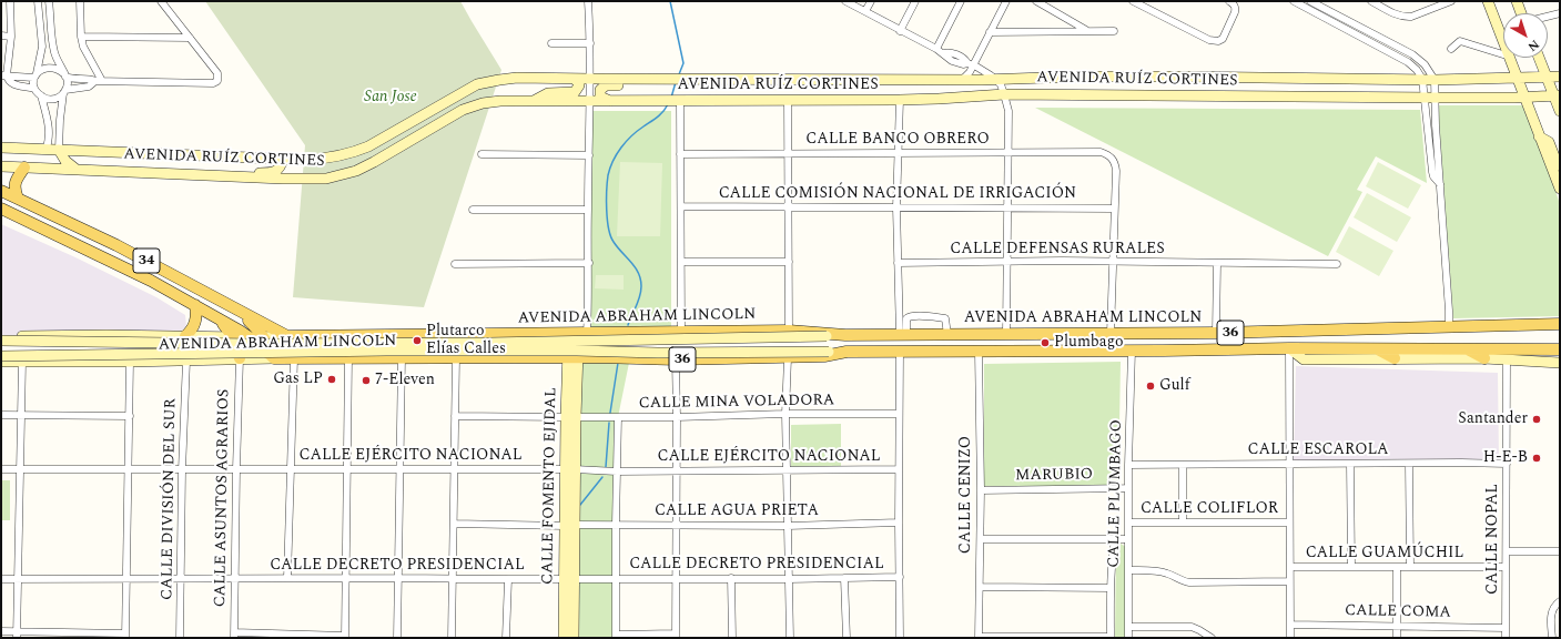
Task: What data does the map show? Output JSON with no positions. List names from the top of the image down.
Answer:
{
  "streets": {
    "main road": ["34", "AVENIDA ABRAHAM LINCOLN", "36"],
    "street": [
      "AVENIDA RUÍZ CORTINES",
      "CALLE BANCO OBRERO",
      "CALLE COMISIÓN NACIONAL DE IRRIGACIÓN",
      "CALLE DEFENSAS RURALES",
      "CALLE MINA VOLADORA",
      "CALLE ESCAROLA",
      "CALLE EJÉRCITO NACIONAL",
      "MARUBIO",
      "CALLE FOMENTO EJIDAL",
      "CALLE PLUMBAGO",
      "CALLE CENIZO",
      "CALLE ASUNTOS AGRARIOS",
      "CALLE DIVISIÓN DEL SUR",
      "CALLE COLIFLOR",
      "CALLE AGUA PRIETA",
      "CALLE NOPAL",
      "CALLE GUAMÚCHIL",
      "CALLE DECRETO PRESIDENCIAL",
      "CALLE COMA"
    ]
  },
  "crossings": [
    ["CALLE BANCO OBRERO", "CALLE COMISIÓN NACIONAL DE IRRIGACIÓN"],
    ["34", "AVENIDA ABRAHAM LINCOLN"],
    ["AVENIDA ABRAHAM LINCOLN", "36"],
    ["AVENIDA ABRAHAM LINCOLN", "CALLE FOMENTO EJIDAL"],
    ["AVENIDA ABRAHAM LINCOLN", "CALLE ASUNTOS AGRARIOS"],
    ["AVENIDA ABRAHAM LINCOLN", "CALLE DIVISIÓN DEL SUR"],
    ["36", "CALLE PLUMBAGO"],
    ["36", "CALLE CENIZO"],
    ["CALLE MINA VOLADORA", "CALLE FOMENTO EJIDAL"],
    ["CALLE ESCAROLA", "CALLE PLUMBAGO"],
    ["CALLE ESCAROLA", "CALLE NOPAL"],
    ["CALLE EJÉRCITO NACIONAL", "CALLE FOMENTO EJIDAL"],
    ["CALLE EJÉRCITO NACIONAL", "CALLE ASUNTOS AGRARIOS"],
    ["CALLE EJÉRCITO NACIONAL", "CALLE DIVISIÓN DEL SUR"],
    ["MARUBIO", "CALLE PLUMBAGO"],
    ["MARUBIO", "CALLE CENIZO"],
    ["CALLE FOMENTO EJIDAL", "CALLE AGUA PRIETA"],
    ["CALLE FOMENTO EJIDAL", "CALLE DECRETO PRESIDENCIAL"],
    ["CALLE PLUMBAGO", "CALLE COLIFLOR"],
    ["CALLE ASUNTOS AGRARIOS", "CALLE DECRETO PRESIDENCIAL"],
    ["CALLE DIVISIÓN DEL SUR", "CALLE DECRETO PRESIDENCIAL"],
    ["CALLE NOPAL", "CALLE GUAMÚCHIL"],
    ["CALLE NOPAL", "CALLE COMA"]
  ],
  "parks": ["San Jose"],
  "places": [
    "Plutarco Elías Calles",
    "Plumbago",
    "Gas LP",
    "7-Eleven",
    "Gulf",
    "Santander",
    "H-E-B"
  ],
  "north": "bottom right"
}
